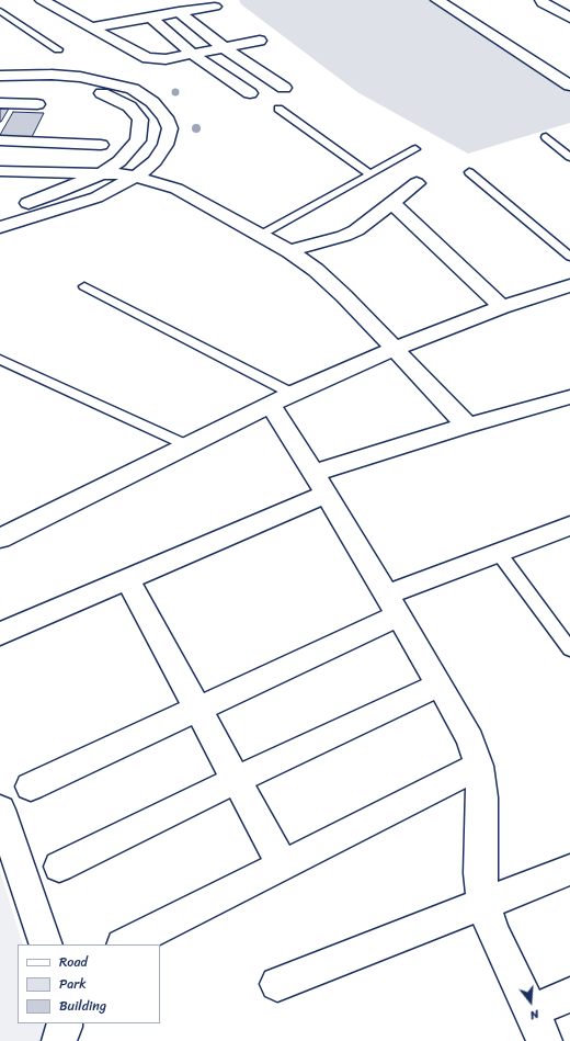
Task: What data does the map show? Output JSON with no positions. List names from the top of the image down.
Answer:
{
  "legend": ["Road", "Park", "Building"],
  "north": "bottom"
}
